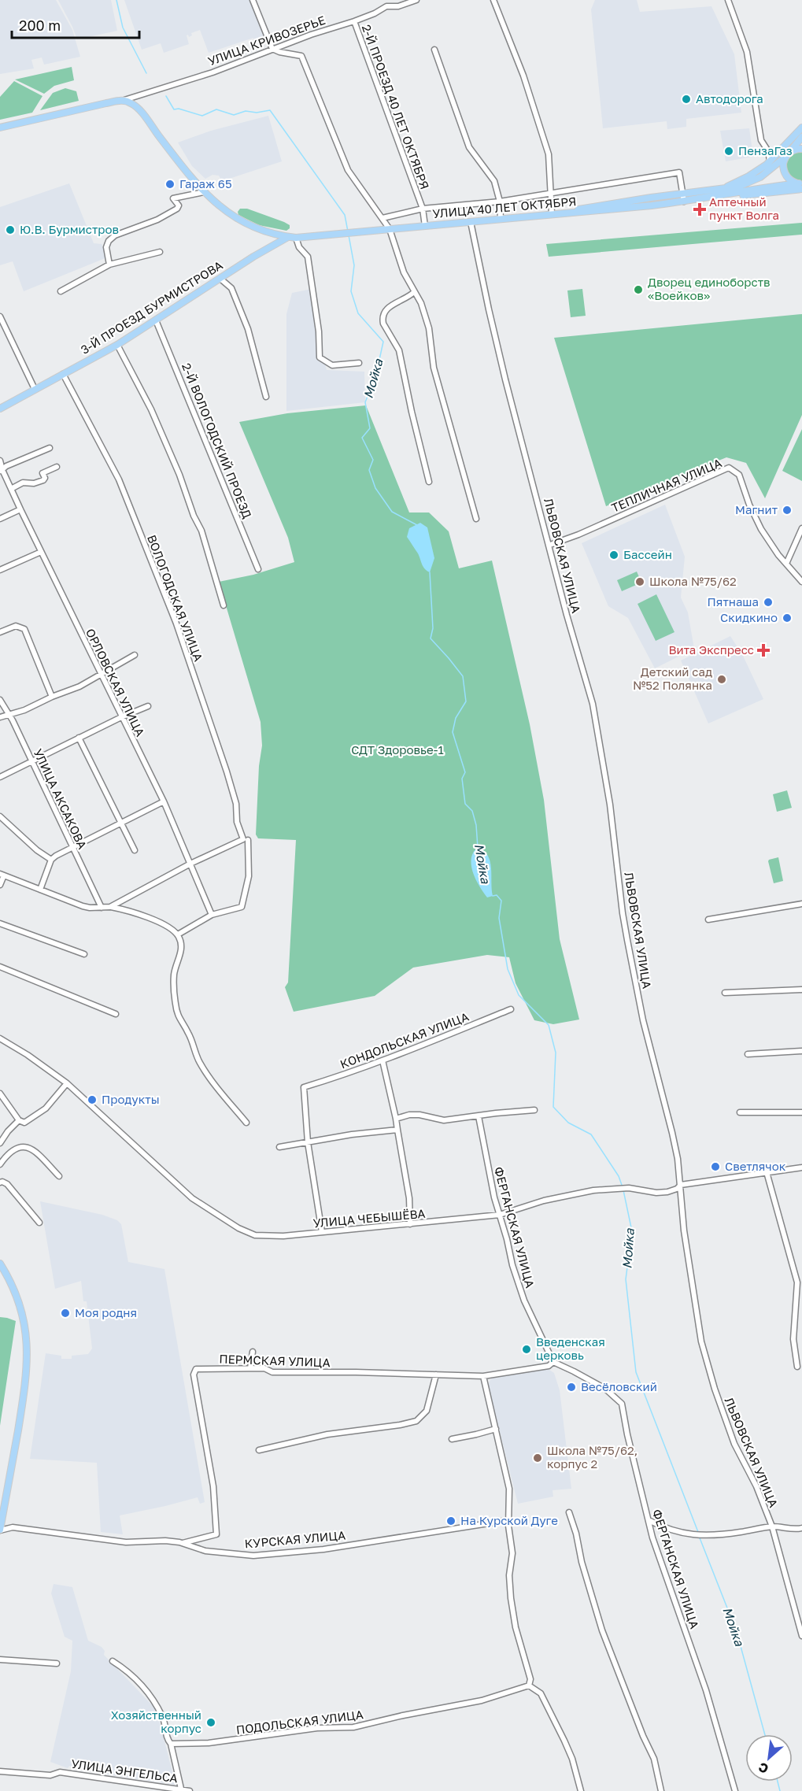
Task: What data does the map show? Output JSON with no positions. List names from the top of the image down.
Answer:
{
  "streets": {
    "main road": ["УЛИЦА КРИВОЗЕРЬЕ", "УЛИЦА 40 ЛЕТ ОКТЯБРЯ", "3-Й ПРОЕЗД БУРМИСТРОВА"],
    "street": [
      "2-Й ПРОЕЗД 40 ЛЕТ ОКТЯБРЯ",
      "2-Й ВОЛОГОДСКИЙ ПРОЕЗД",
      "ТЕПЛИЧНАЯ УЛИЦА",
      "ЛЬВОВСКАЯ УЛИЦА",
      "ВОЛОГОДСКАЯ УЛИЦА",
      "ОРЛОВСКАЯ УЛИЦА",
      "УЛИЦА АКСАКОВА",
      "КОНДОЛЬСКАЯ УЛИЦА",
      "УЛИЦА ЧЕБЫШЁВА",
      "ФЕРГАНСКАЯ УЛИЦА",
      "ПЕРМСКАЯ УЛИЦА",
      "КУРСКАЯ УЛИЦА",
      "ПОДОЛЬСКАЯ УЛИЦА",
      "УЛИЦА ЭНГЕЛЬСА"
    ]
  },
  "crossings": [
    ["УЛИЦА КРИВОЗЕРЬЕ", "2-Й ПРОЕЗД 40 ЛЕТ ОКТЯБРЯ"],
    ["2-Й ПРОЕЗД 40 ЛЕТ ОКТЯБРЯ", "УЛИЦА 40 ЛЕТ ОКТЯБРЯ"],
    ["УЛИЦА 40 ЛЕТ ОКТЯБРЯ", "3-Й ПРОЕЗД БУРМИСТРОВА"],
    ["УЛИЦА 40 ЛЕТ ОКТЯБРЯ", "ЛЬВОВСКАЯ УЛИЦА"],
    ["3-Й ПРОЕЗД БУРМИСТРОВА", "2-Й ВОЛОГОДСКИЙ ПРОЕЗД"],
    ["3-Й ПРОЕЗД БУРМИСТРОВА", "ВОЛОГОДСКАЯ УЛИЦА"],
    ["ТЕПЛИЧНАЯ УЛИЦА", "ЛЬВОВСКАЯ УЛИЦА"],
    ["ЛЬВОВСКАЯ УЛИЦА", "УЛИЦА ЧЕБЫШЁВА"],
    ["ВОЛОГОДСКАЯ УЛИЦА", "ОРЛОВСКАЯ УЛИЦА"],
    ["УЛИЦА ЧЕБЫШЁВА", "ФЕРГАНСКАЯ УЛИЦА"],
    ["ФЕРГАНСКАЯ УЛИЦА", "ПЕРМСКАЯ УЛИЦА"],
    ["ПЕРМСКАЯ УЛИЦА", "КУРСКАЯ УЛИЦА"]
  ],
  "water": ["Мойка"],
  "parks": ["СДТ Здоровье-1"],
  "places": {
    "other": [
      "Автодорога",
      "ПензаГаз",
      "Гараж 65",
      "Ю.В. Бурмистров",
      "Дворец единоборств «Воейков»",
      "Магнит",
      "Бассейн",
      "Школа №75/62",
      "Пятнаша",
      "Скидкино",
      "Детский сад №52 Полянка",
      "Продукты",
      "Светлячок",
      "Моя родня",
      "Введенская церковь",
      "Весёловский",
      "Школа №75/62, корпус 2",
      "На Курской Дуге",
      "Хозяйственный корпус"
    ],
    "health": ["Аптечный пункт Волга", "Вита Экспресс"]
  },
  "scale_bar": "200 m",
  "north": "bottom left"
}
